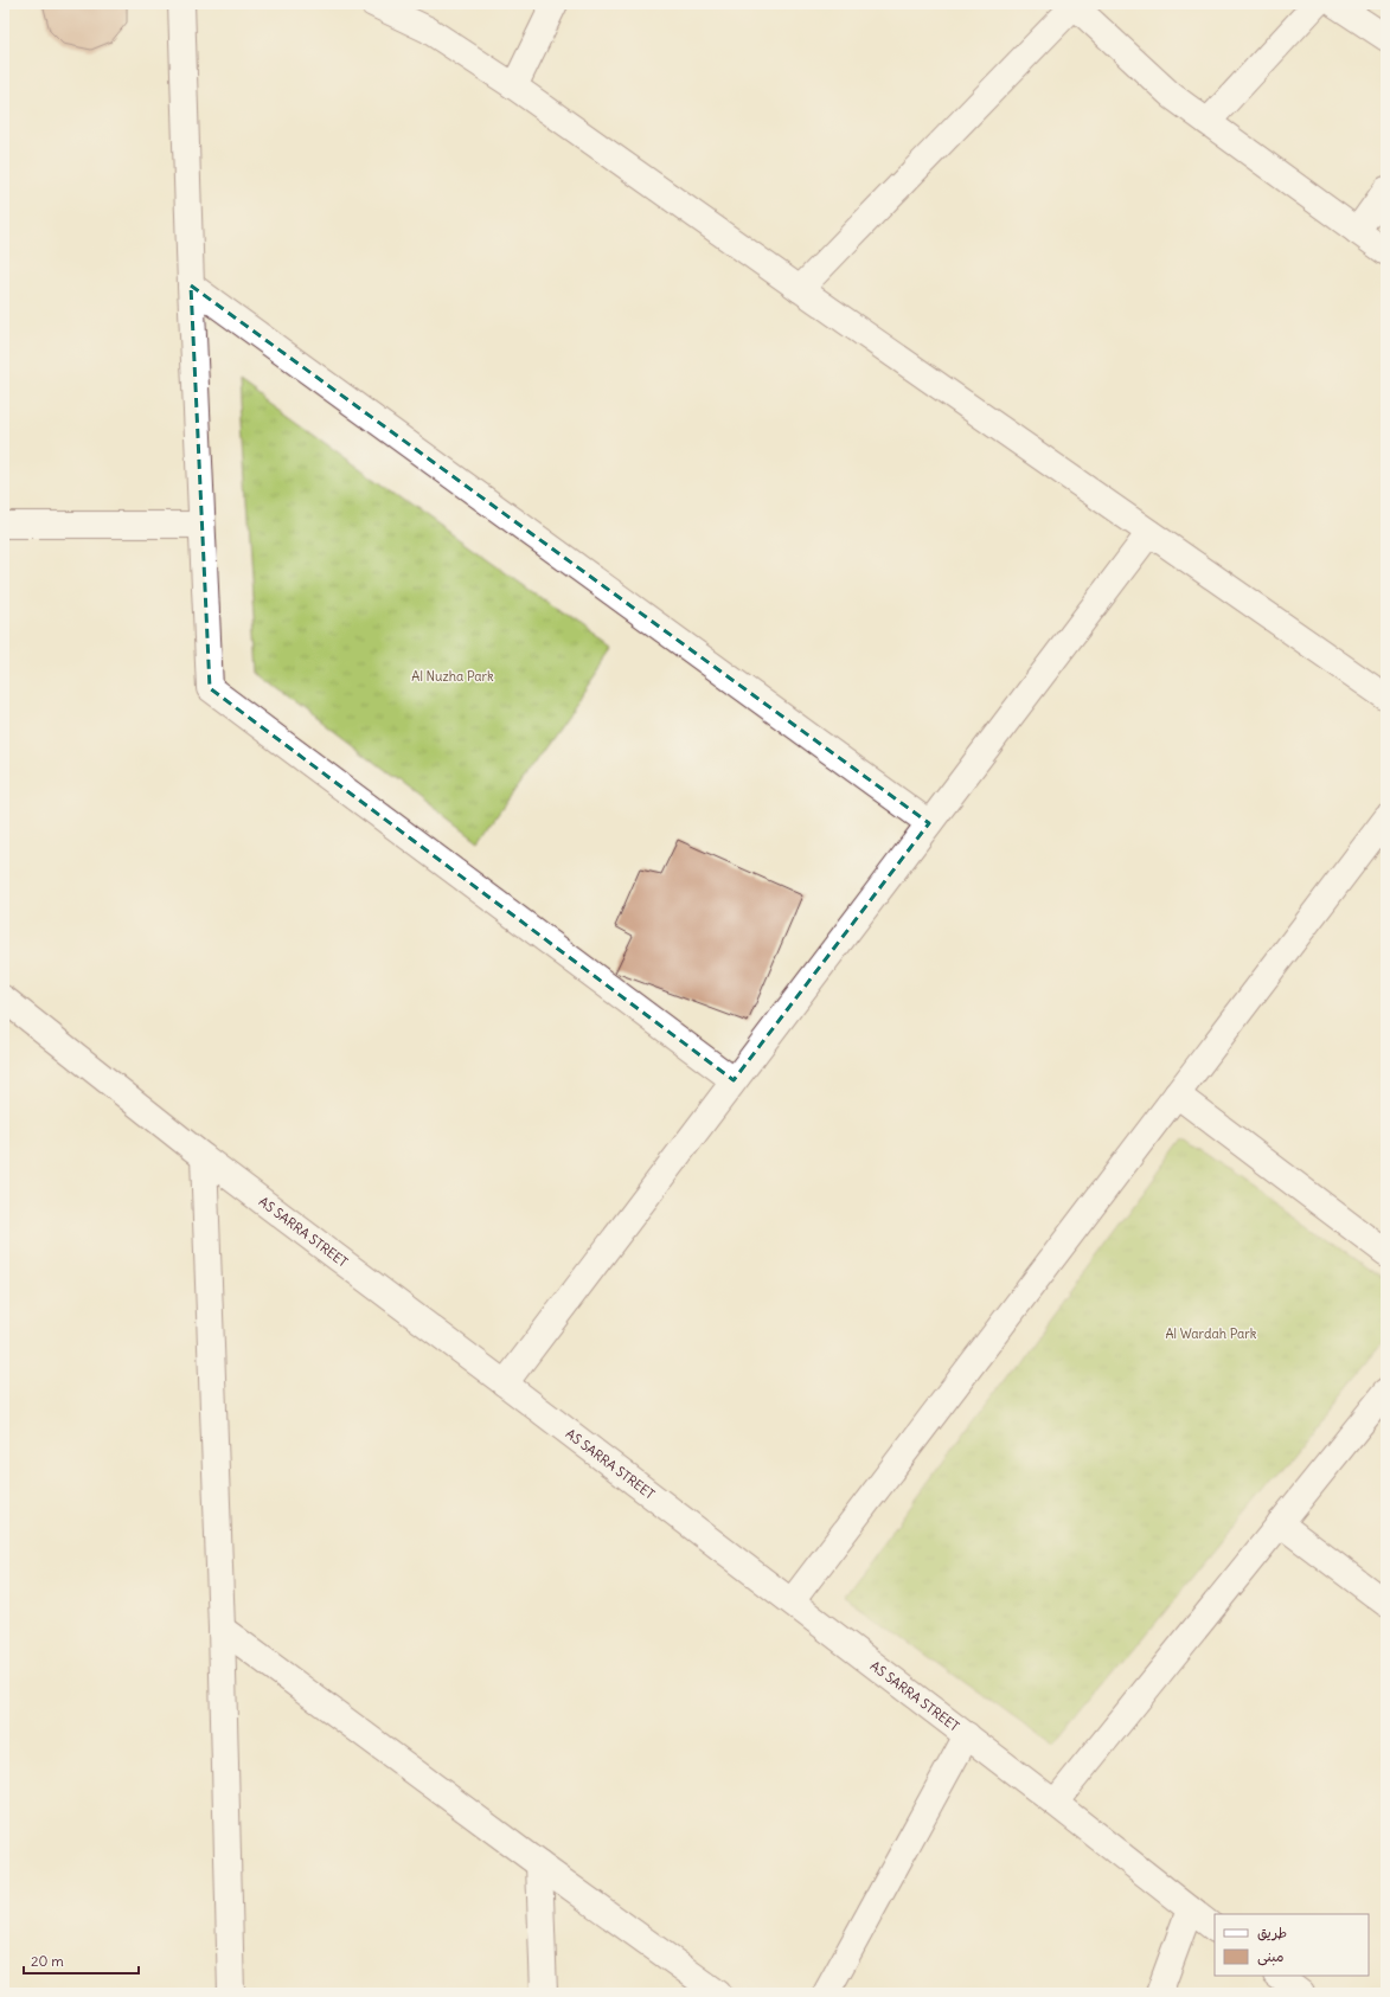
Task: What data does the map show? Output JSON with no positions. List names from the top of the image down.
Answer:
{
  "streets": {
    "street": ["AS SARRA STREET"]
  },
  "parks": ["Al Nuzha Park", "Al Wardah Park"],
  "legend": ["طريق", "مبنى"],
  "scale_bar": "20 m"
}
